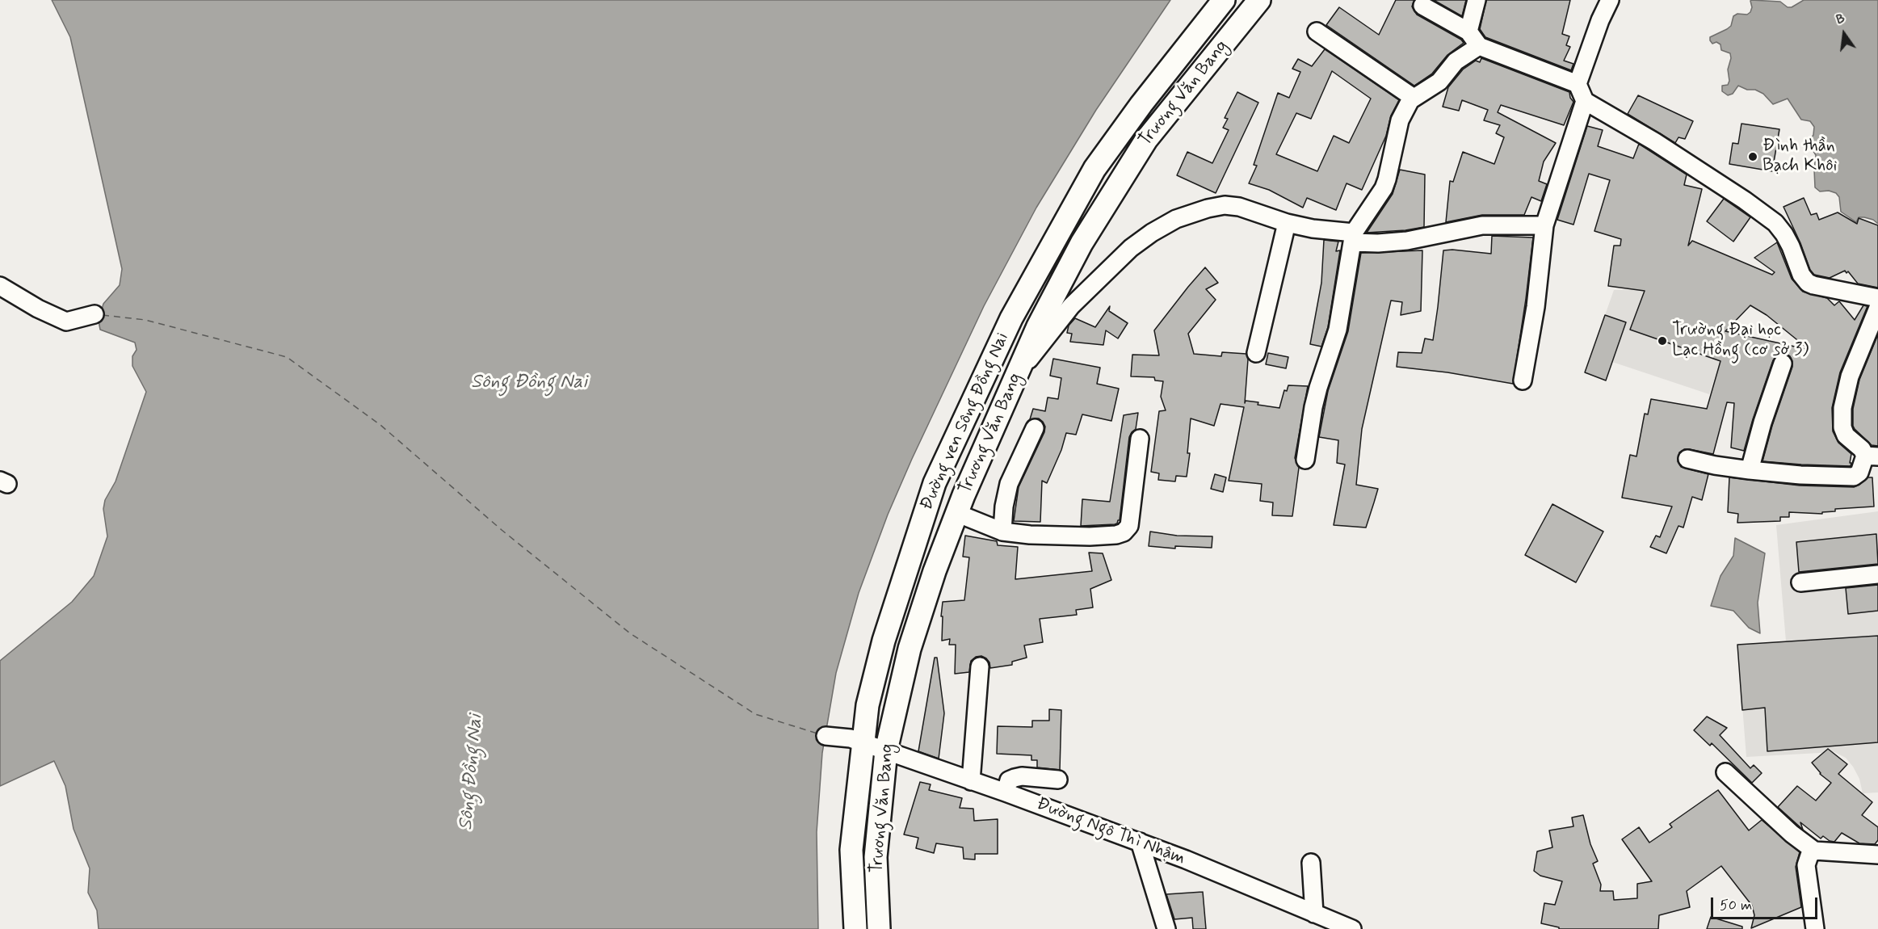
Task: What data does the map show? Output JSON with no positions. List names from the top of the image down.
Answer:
{
  "streets": {
    "main road": ["Trương Văn Bang", "Đường ven Sông Đồng Nai"],
    "street": ["Đường Ngô Thì Nhậm"]
  },
  "crossings": [
    ["Trương Văn Bang", "Đường Ngô Thì Nhậm"],
    ["Đường ven Sông Đồng Nai", "Đường Ngô Thì Nhậm"]
  ],
  "water": ["Sông Đồng Nai"],
  "places": ["Đình thần Bạch Khôi", "Trường Đại học Lạc Hồng (cơ sở 3)"],
  "scale_bar": "50 m",
  "north": "top"
}
